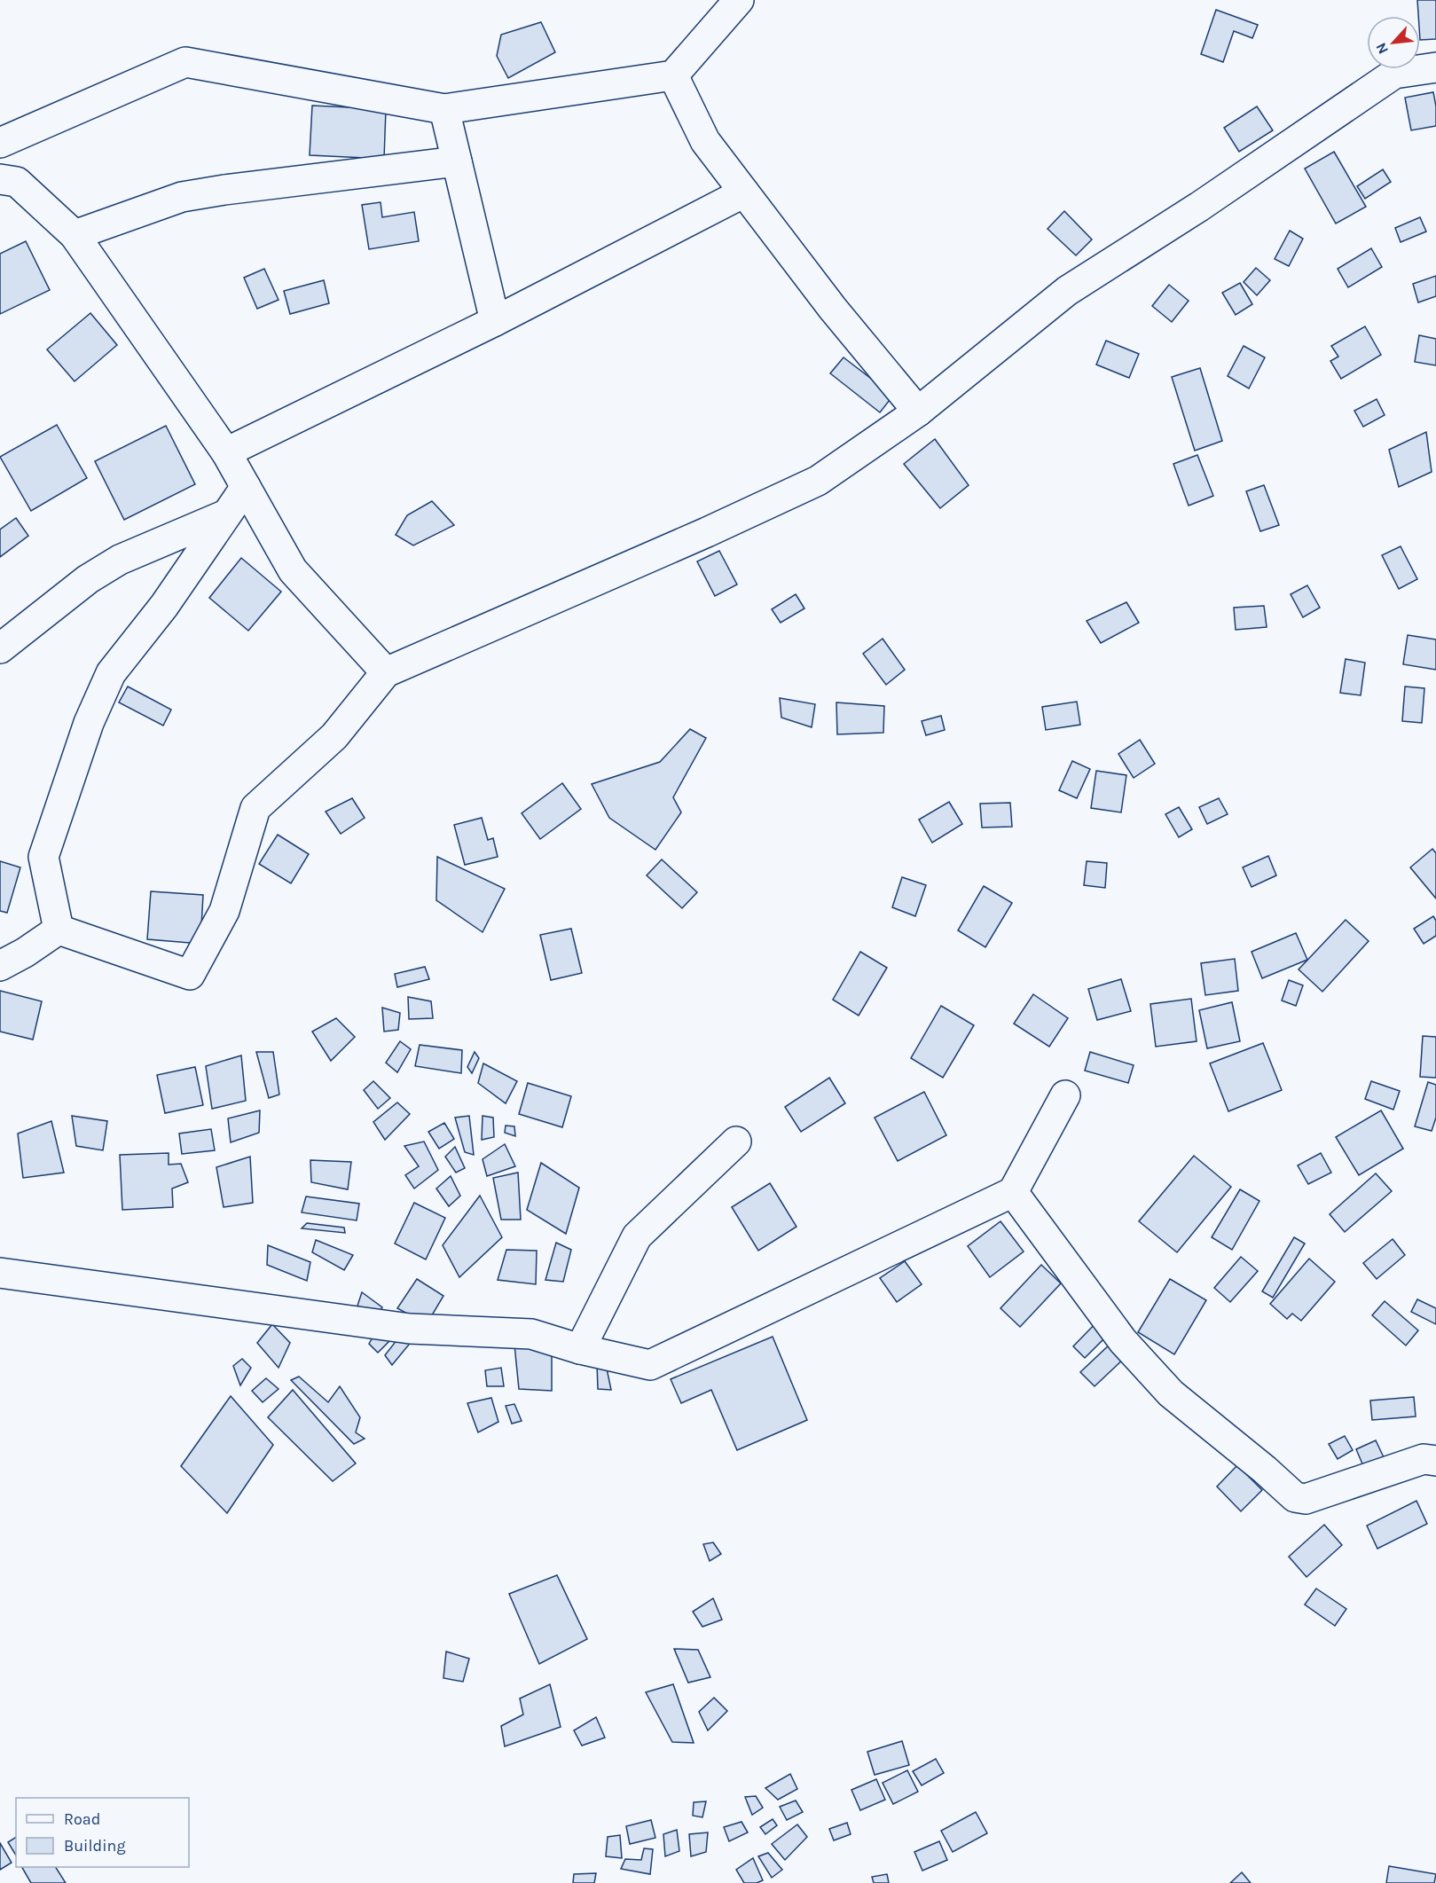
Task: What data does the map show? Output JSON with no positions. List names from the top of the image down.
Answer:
{
  "legend": ["Road", "Building"],
  "north": "bottom left"
}
